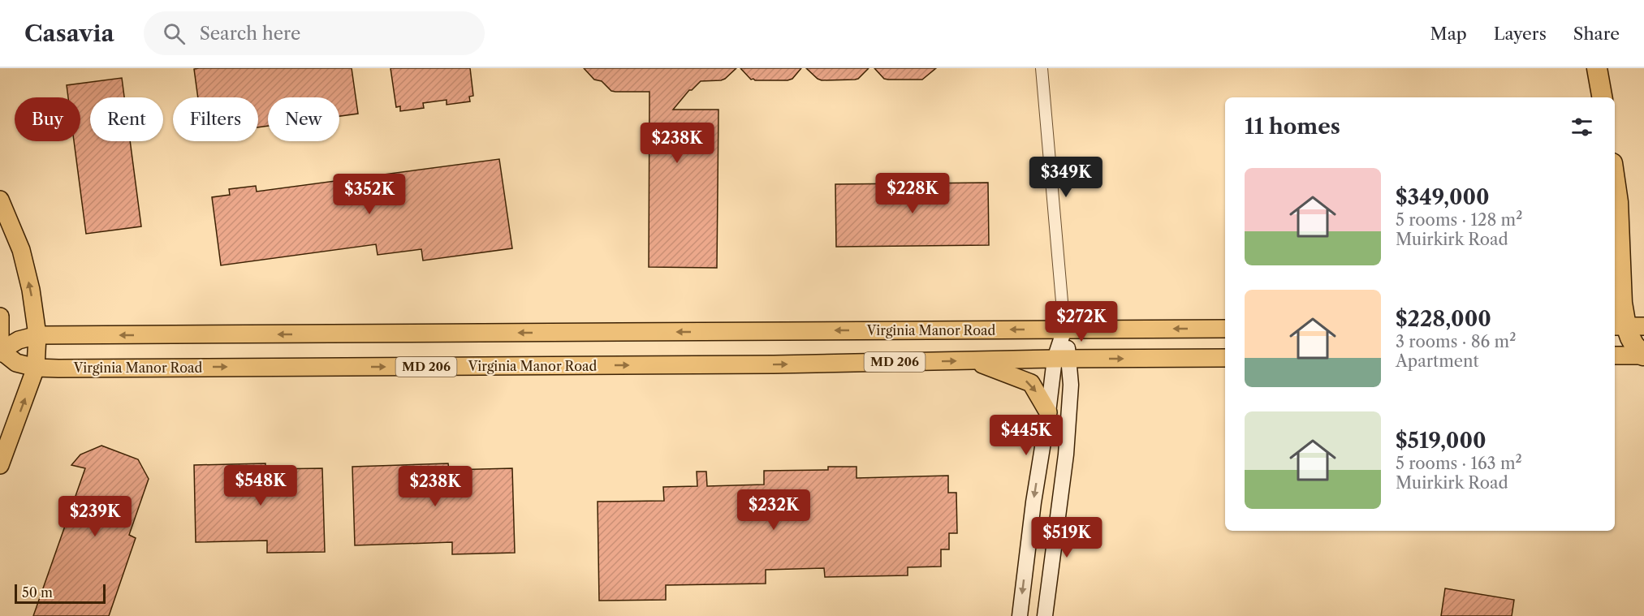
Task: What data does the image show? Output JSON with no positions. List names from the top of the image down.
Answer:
{
  "streets": {
    "main road": ["Virginia Manor Road", "MD 206"]
  },
  "crossings": [
    ["Virginia Manor Road", "MD 206"]
  ],
  "scale_bar": "50 m",
  "page": {
    "header": "Casavia",
    "search": "Search here",
    "nav": ["Map", "Layers", "Share"],
    "chip": [
      "Buy",
      "Rent",
      "Filters",
      "New"
    ],
    "heading": "11 homes",
    "price": [
      "$238K",
      "$349K",
      "$228K",
      "$352K",
      "$272K",
      "$445K",
      "$548K",
      "$238K",
      "$232K",
      "$239K",
      "$519K"
    ],
    "list": [
      {
        "name": "$349,000",
        "note": "5 rooms · 128 m² · Muirkirk Road"
      },
      {
        "name": "$228,000",
        "note": "3 rooms · 86 m² · Apartment"
      },
      {
        "name": "$519,000",
        "note": "5 rooms · 163 m² · Muirkirk Road"
      }
    ],
    "scale": "50 m"
  }
}
